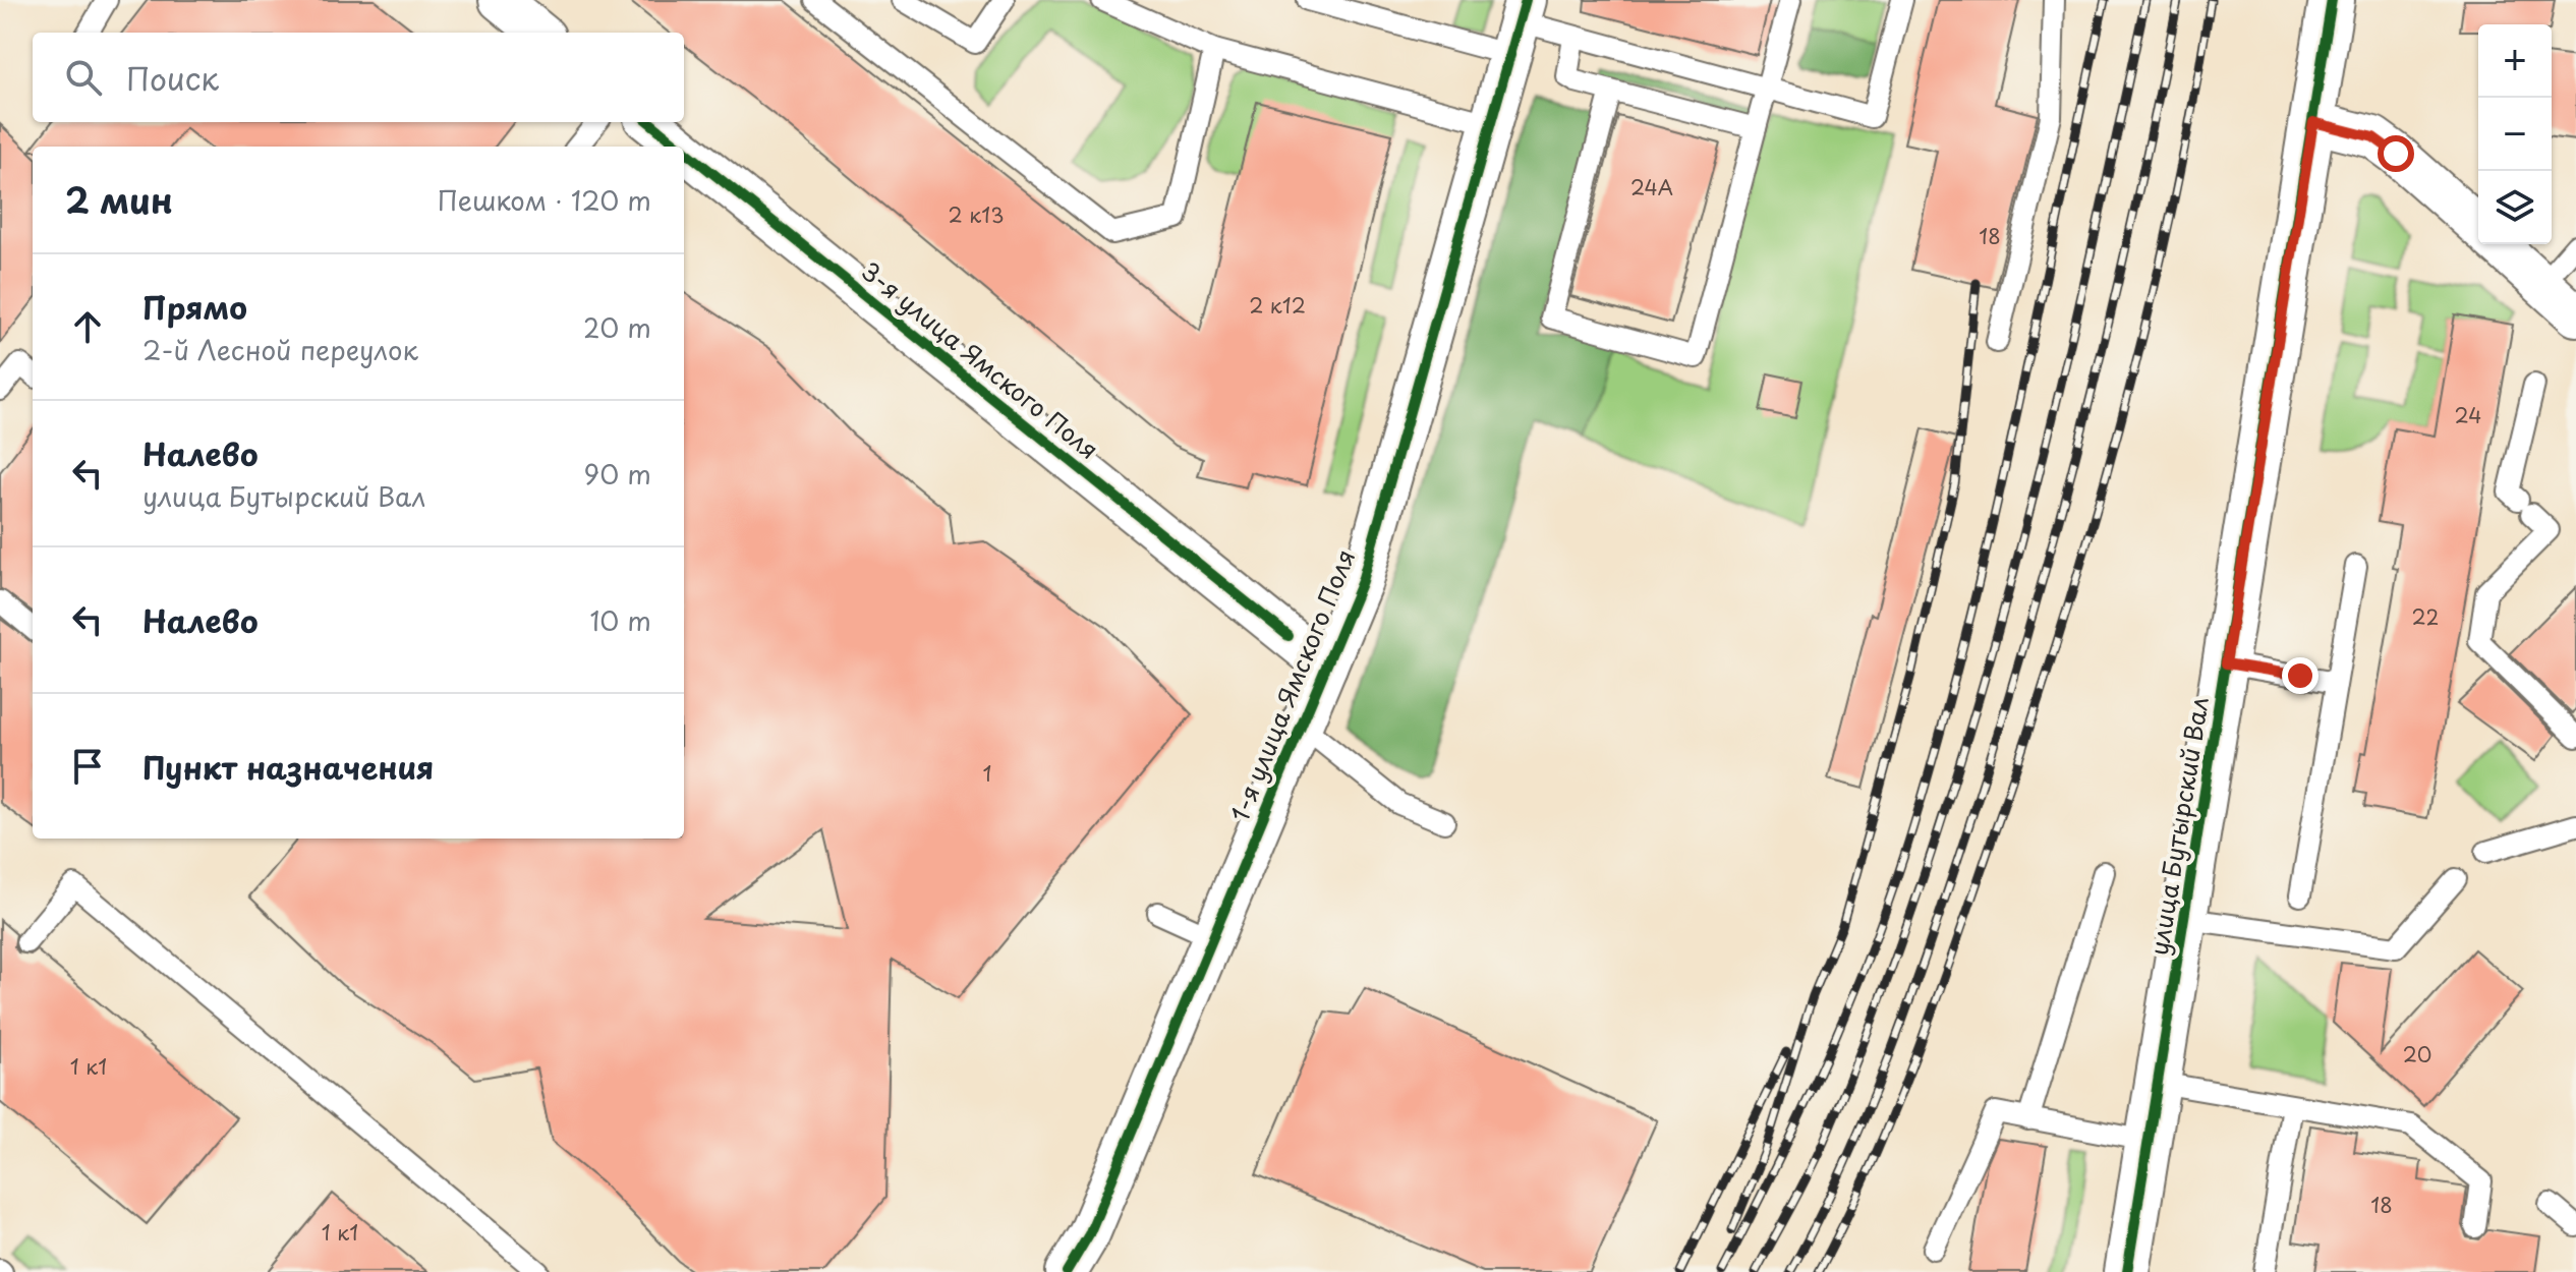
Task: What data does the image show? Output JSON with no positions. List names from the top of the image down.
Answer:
{
  "streets": {
    "street": ["3-я улица Ямского Поля", "1-я улица Ямского Поля", "улица Бутырский Вал"]
  },
  "crossings": [
    ["3-я улица Ямского Поля", "1-я улица Ямского Поля"]
  ],
  "house_numbers": [
    "24А",
    "2 к13",
    "18",
    "2 к12",
    "24",
    "22",
    "1",
    "20",
    "1 к1",
    "18",
    "1 к1"
  ],
  "page": {
    "map_buttons": ["+", "−"],
    "search": "Поиск",
    "heading": ["2 мин", "Пешком · 120 m"],
    "list": [
      ["Прямо", "2-й Лесной переулок", "20 m"],
      ["Налево", "улица Бутырский Вал", "90 m"],
      ["Налево", "10 m"],
      "Пункт назначения"
    ]
  }
}
